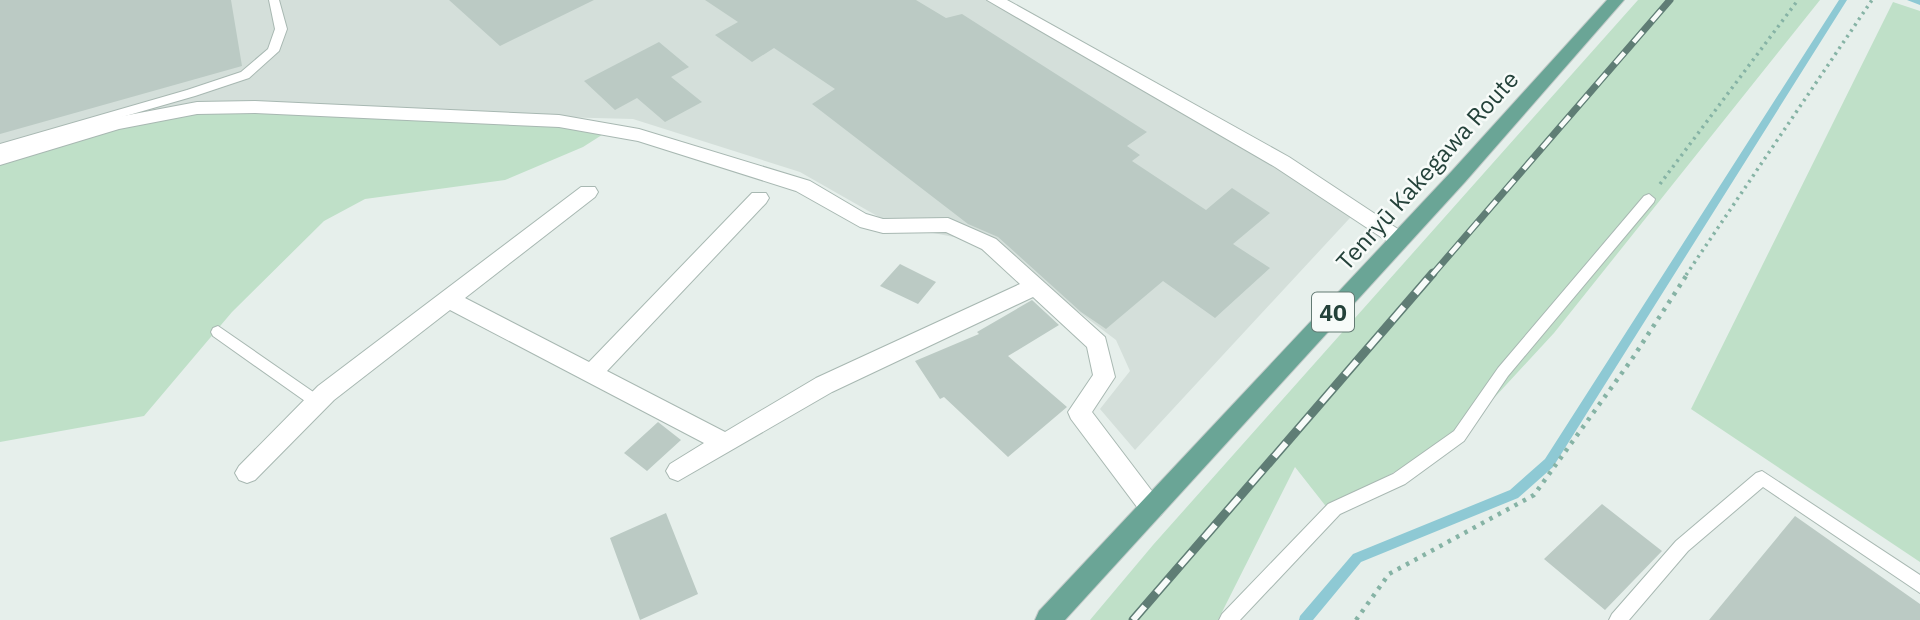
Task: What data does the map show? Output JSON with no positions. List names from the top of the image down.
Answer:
{
  "streets": {
    "main road": ["Tenryū Kakegawa Route", "40"]
  }
}
